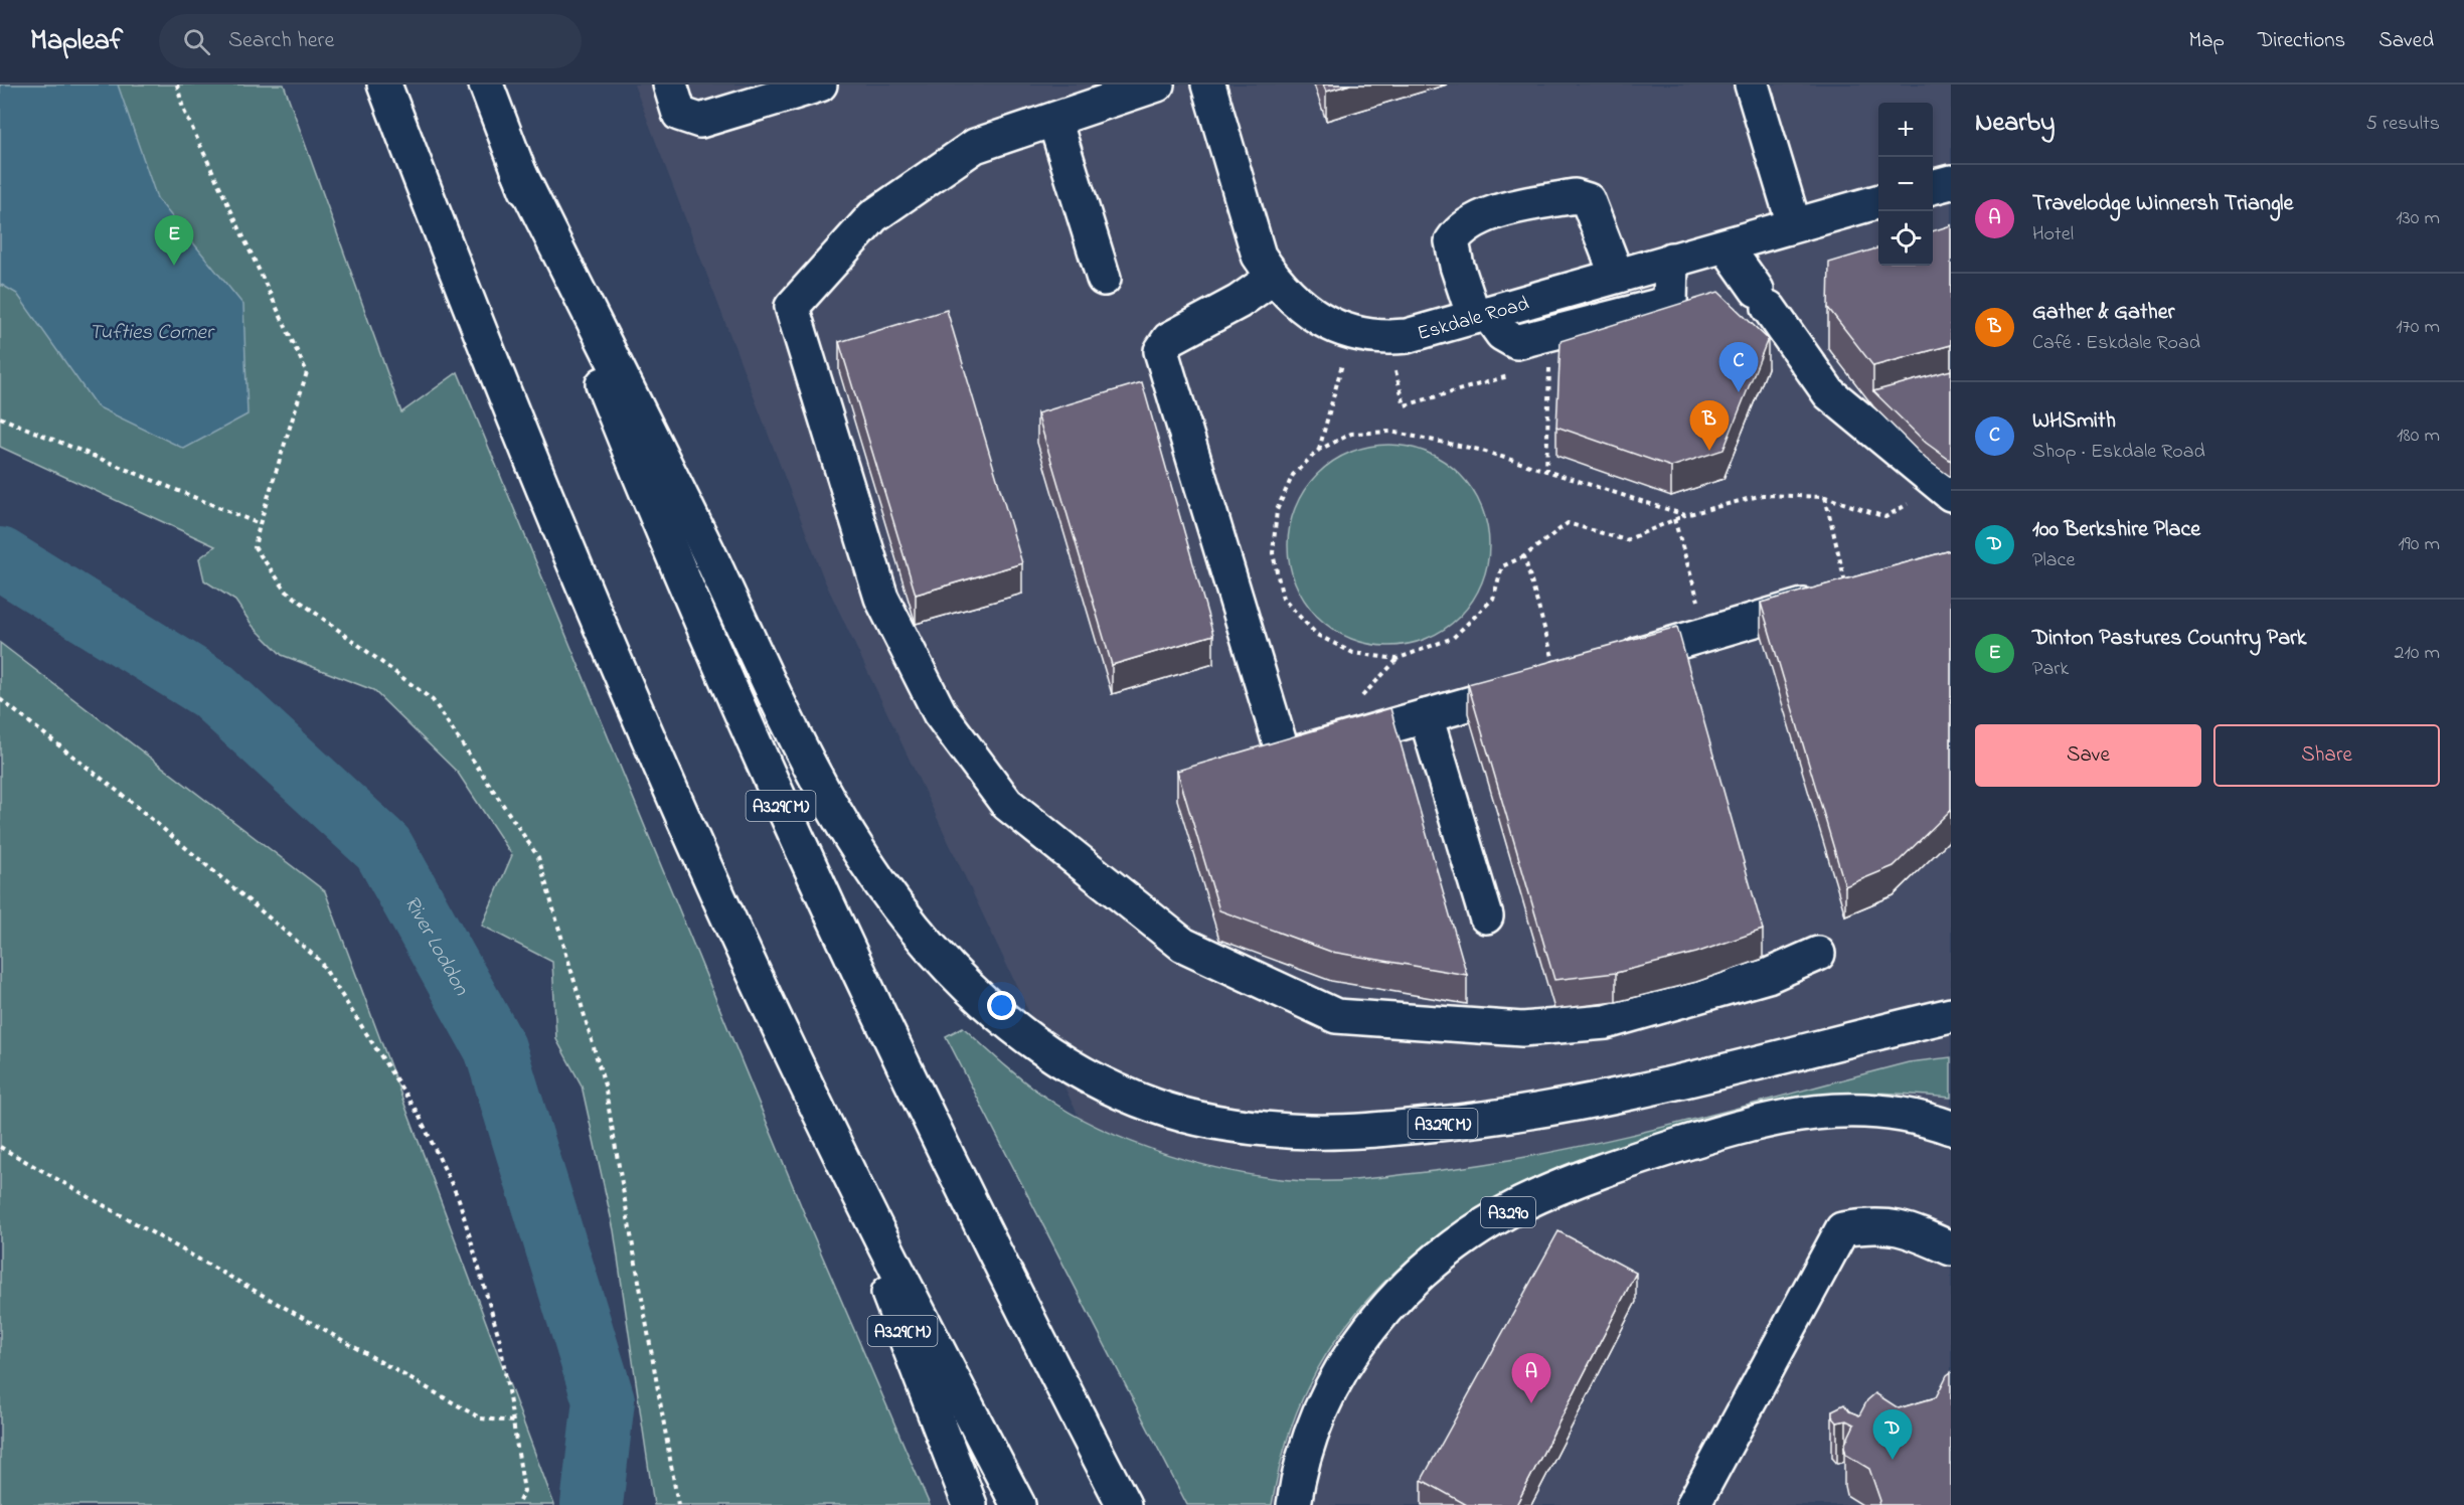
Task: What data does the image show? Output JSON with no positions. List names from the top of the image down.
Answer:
{
  "streets": {
    "main road": ["Eskdale Road", "A329(M)", "A3290"]
  },
  "water": ["Tufties Corner", "River Loddon"],
  "page": {
    "header": "Mapleaf",
    "search": "Search here",
    "nav": ["Map", "Directions", "Saved"],
    "heading": ["Nearby", "5 results"],
    "map_buttons": ["+", "−"],
    "list": [
      {
        "mark": "A",
        "name": "Travelodge Winnersh Triangle",
        "note": "Hotel",
        "value": "130 m"
      },
      {
        "mark": "B",
        "name": "Gather & Gather",
        "note": "Café · Eskdale Road",
        "value": "170 m"
      },
      {
        "mark": "C",
        "name": "WHSmith",
        "note": "Shop · Eskdale Road",
        "value": "180 m"
      },
      {
        "mark": "D",
        "name": "100 Berkshire Place",
        "note": "Place",
        "value": "190 m"
      },
      {
        "mark": "E",
        "name": "Dinton Pastures Country Park",
        "note": "Park",
        "value": "210 m"
      }
    ],
    "pins": [
      "E",
      "C",
      "B",
      "A",
      "D"
    ],
    "buttons": ["Save", "Share"]
  }
}
